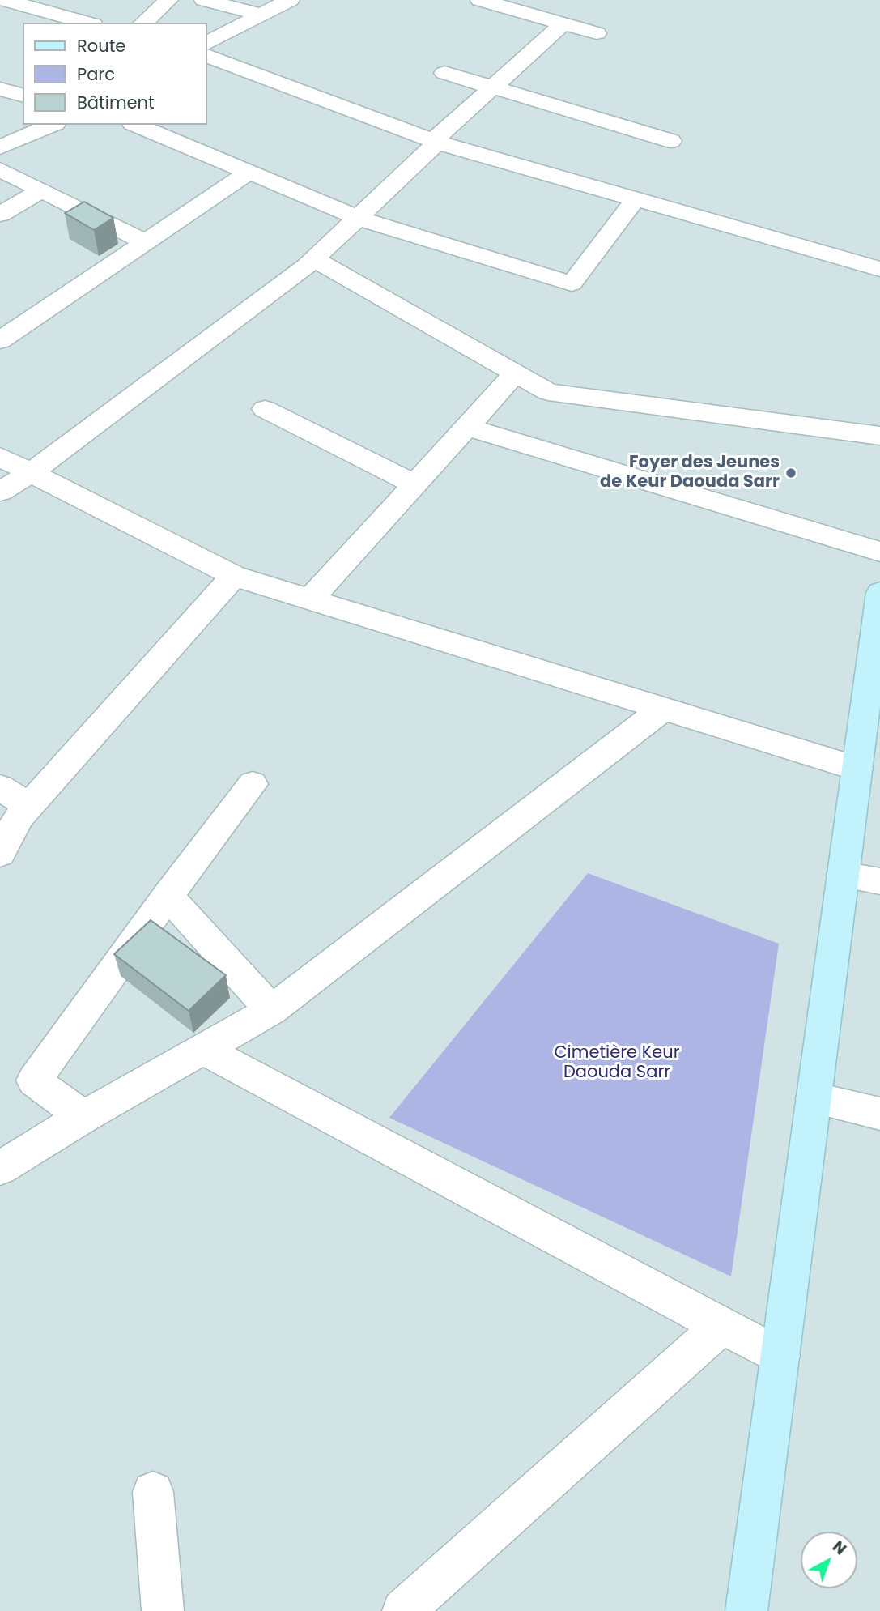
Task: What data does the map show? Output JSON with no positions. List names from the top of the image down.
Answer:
{
  "parks": ["Cimetière Keur Daouda Sarr"],
  "places": ["Foyer des Jeunes de Keur Daouda Sarr"],
  "legend": ["Route", "Parc", "Bâtiment"],
  "north": "top right"
}
